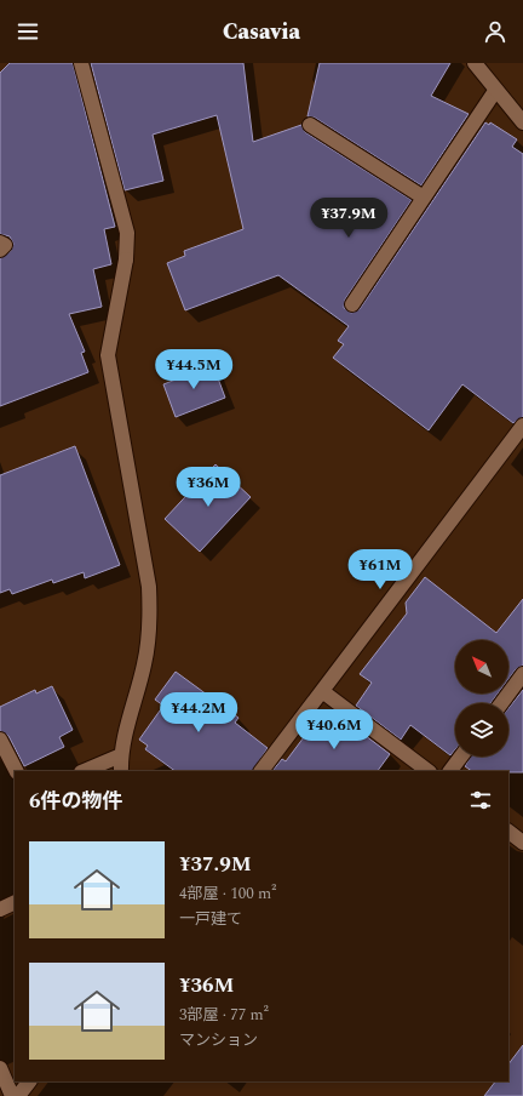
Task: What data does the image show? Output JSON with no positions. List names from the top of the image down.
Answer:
{
  "north": "top left",
  "page": {
    "header": "Casavia",
    "price": [
      "¥37.9M",
      "¥44.5M",
      "¥36M",
      "¥61M",
      "¥44.2M",
      "¥40.6M"
    ],
    "heading": "6件の物件",
    "list": [
      {
        "name": "¥37.9M",
        "note": "4部屋 · 100 m² · 一戸建て"
      },
      {
        "name": "¥36M",
        "note": "3部屋 · 77 m² · マンション"
      }
    ]
  }
}
